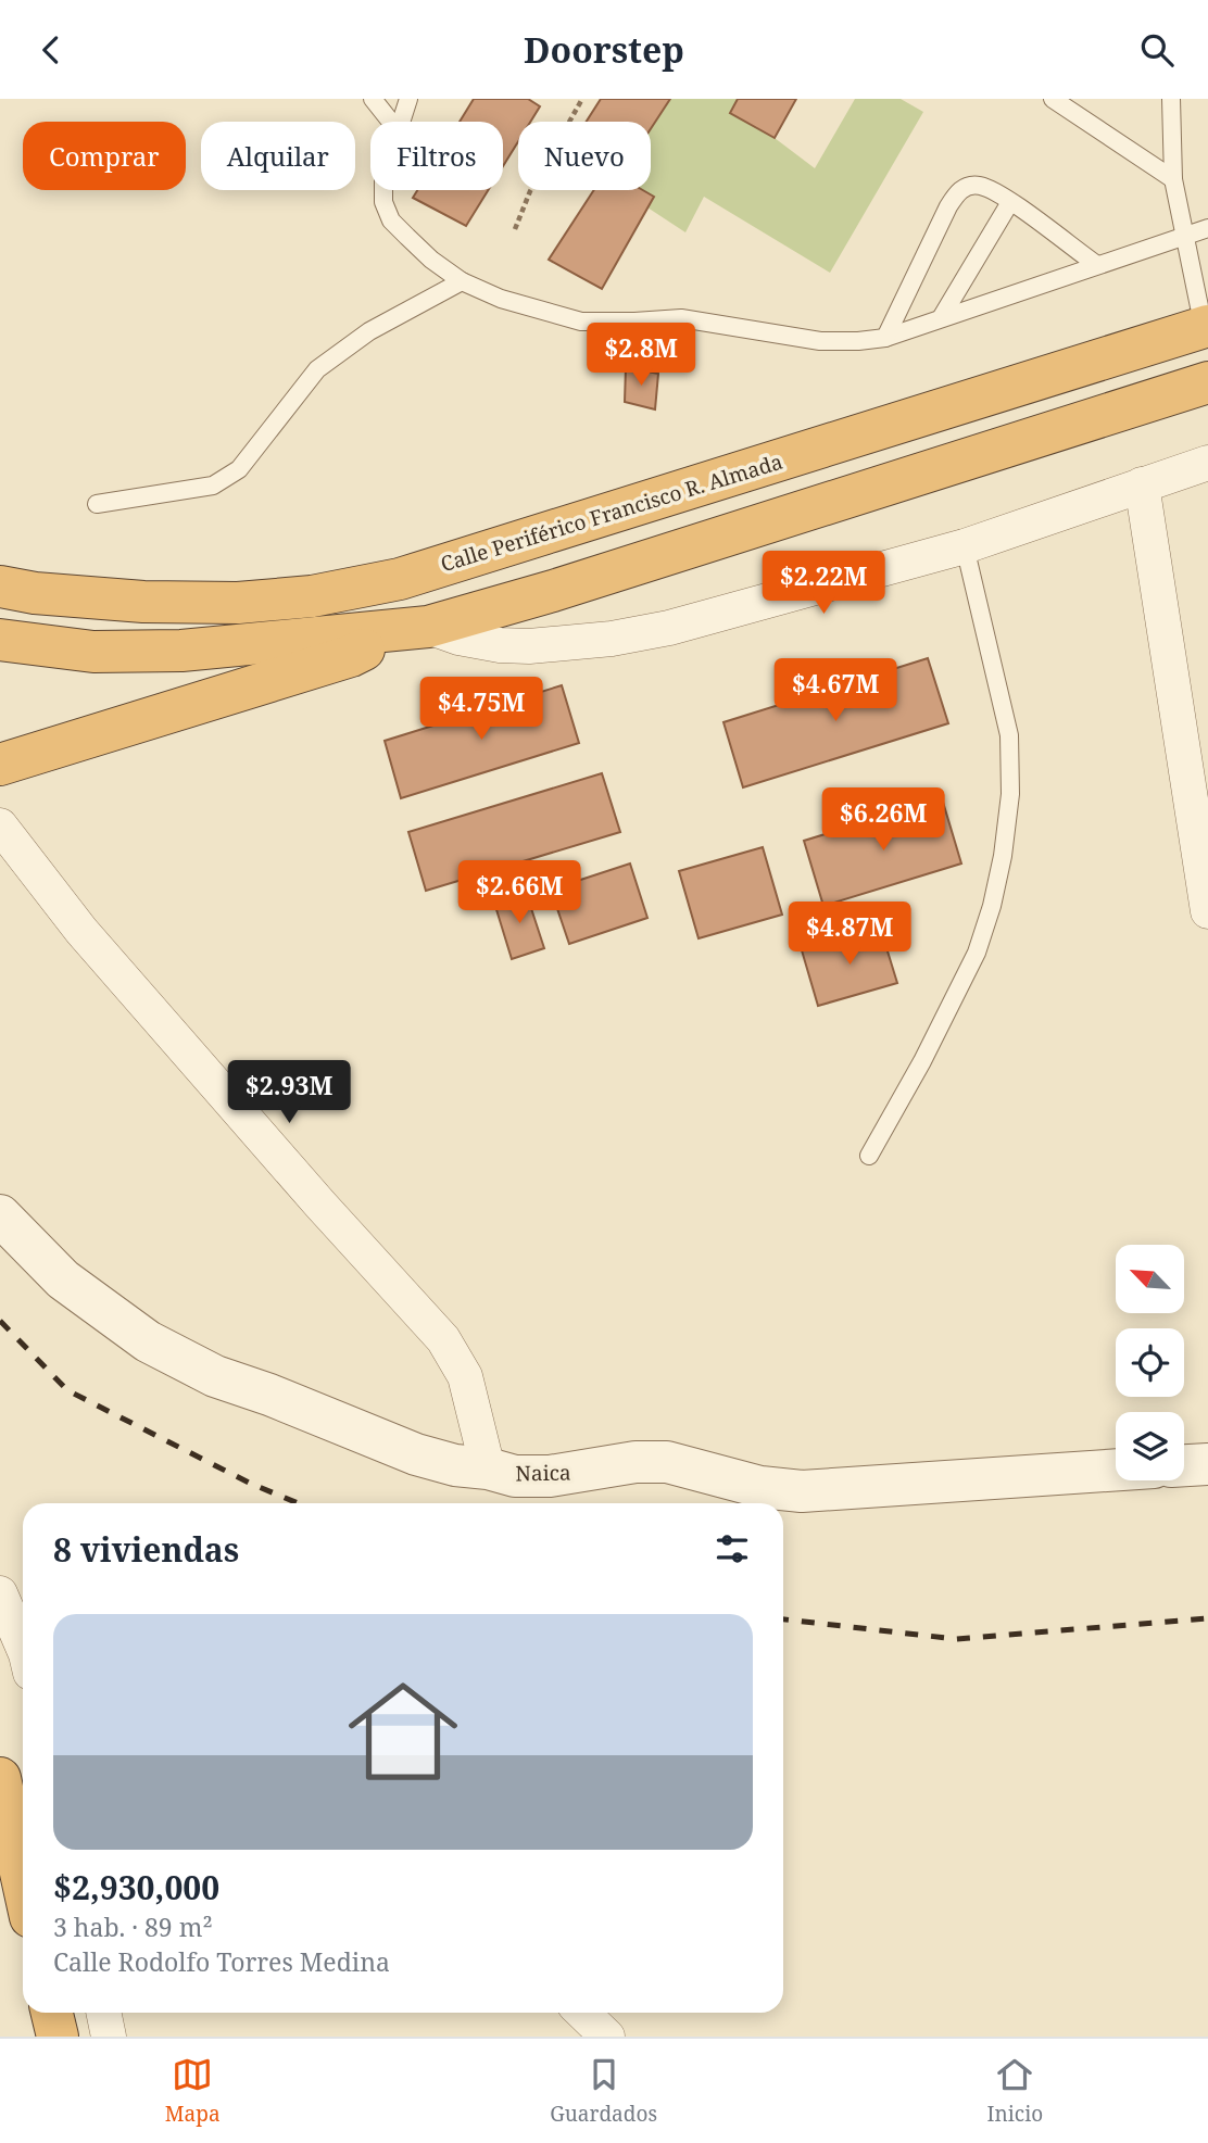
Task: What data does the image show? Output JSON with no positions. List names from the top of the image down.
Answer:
{
  "streets": {
    "highway": ["Calle Periférico Francisco R. Almada"],
    "street": ["Naica"]
  },
  "north": "top left",
  "page": {
    "header": "Doorstep",
    "chip": [
      "Comprar",
      "Alquilar",
      "Filtros",
      "Nuevo"
    ],
    "price": [
      "$2.8M",
      "$2.22M",
      "$4.67M",
      "$4.75M",
      "$6.26M",
      "$2.66M",
      "$4.87M",
      "$2.93M"
    ],
    "heading": "8 viviendas",
    "list": [
      {
        "name": "$2,930,000",
        "note": "3 hab. · 89 m² · Calle Rodolfo Torres Medina"
      }
    ],
    "tabs": ["Mapa", "Guardados", "Inicio"]
  }
}
